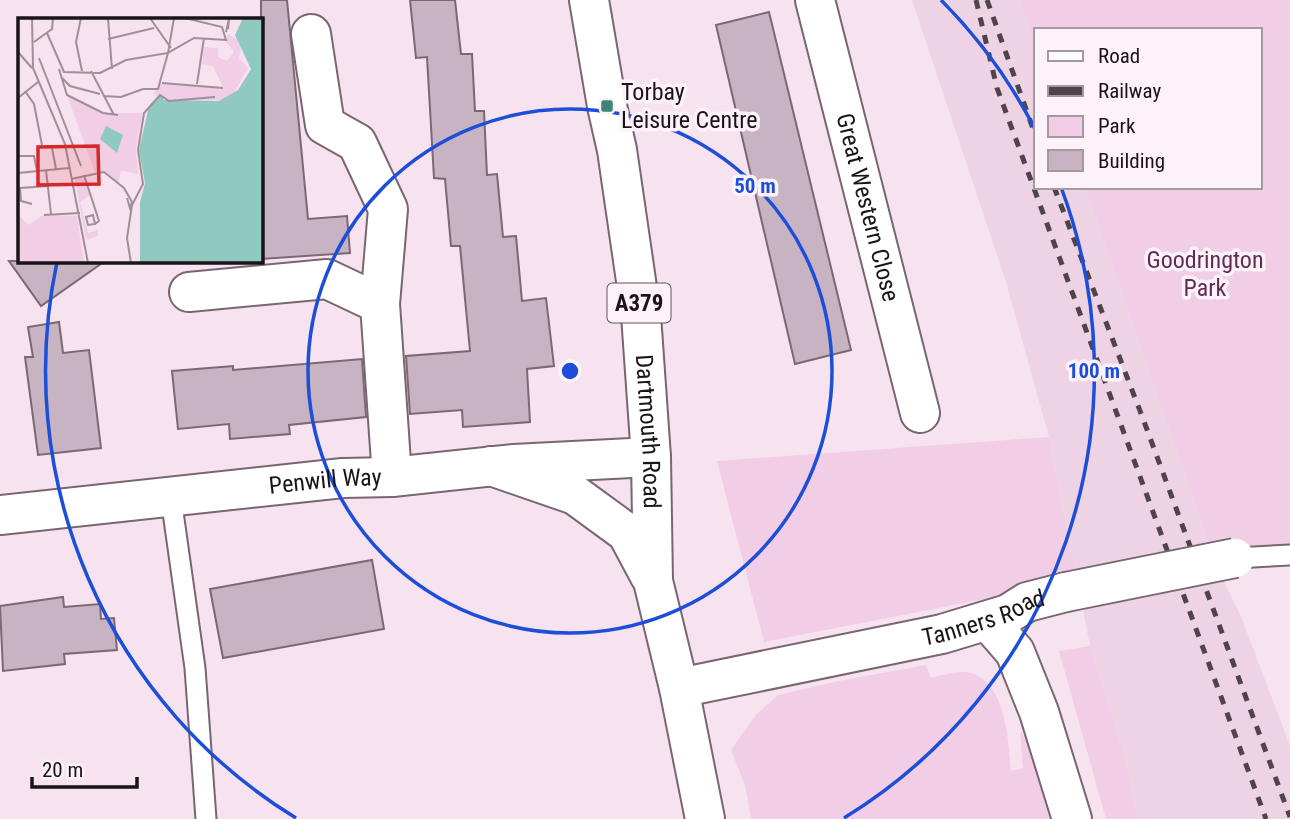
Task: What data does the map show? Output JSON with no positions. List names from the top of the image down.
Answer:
{
  "streets": {
    "street": [
      "Great Western Close",
      "A379",
      "Dartmouth Road",
      "Penwill Way",
      "Tanners Road"
    ]
  },
  "crossings": [
    ["A379", "Dartmouth Road"],
    ["A379", "Penwill Way"],
    ["Dartmouth Road", "Penwill Way"],
    ["Dartmouth Road", "Tanners Road"]
  ],
  "parks": ["Goodrington Park"],
  "places": {
    "transit": ["Torbay Leisure Centre"]
  },
  "legend": [
    "Road",
    "Railway",
    "Park",
    "Building"
  ],
  "scale_bar": "20 m",
  "rings": ["50 m", "100 m"]
}
